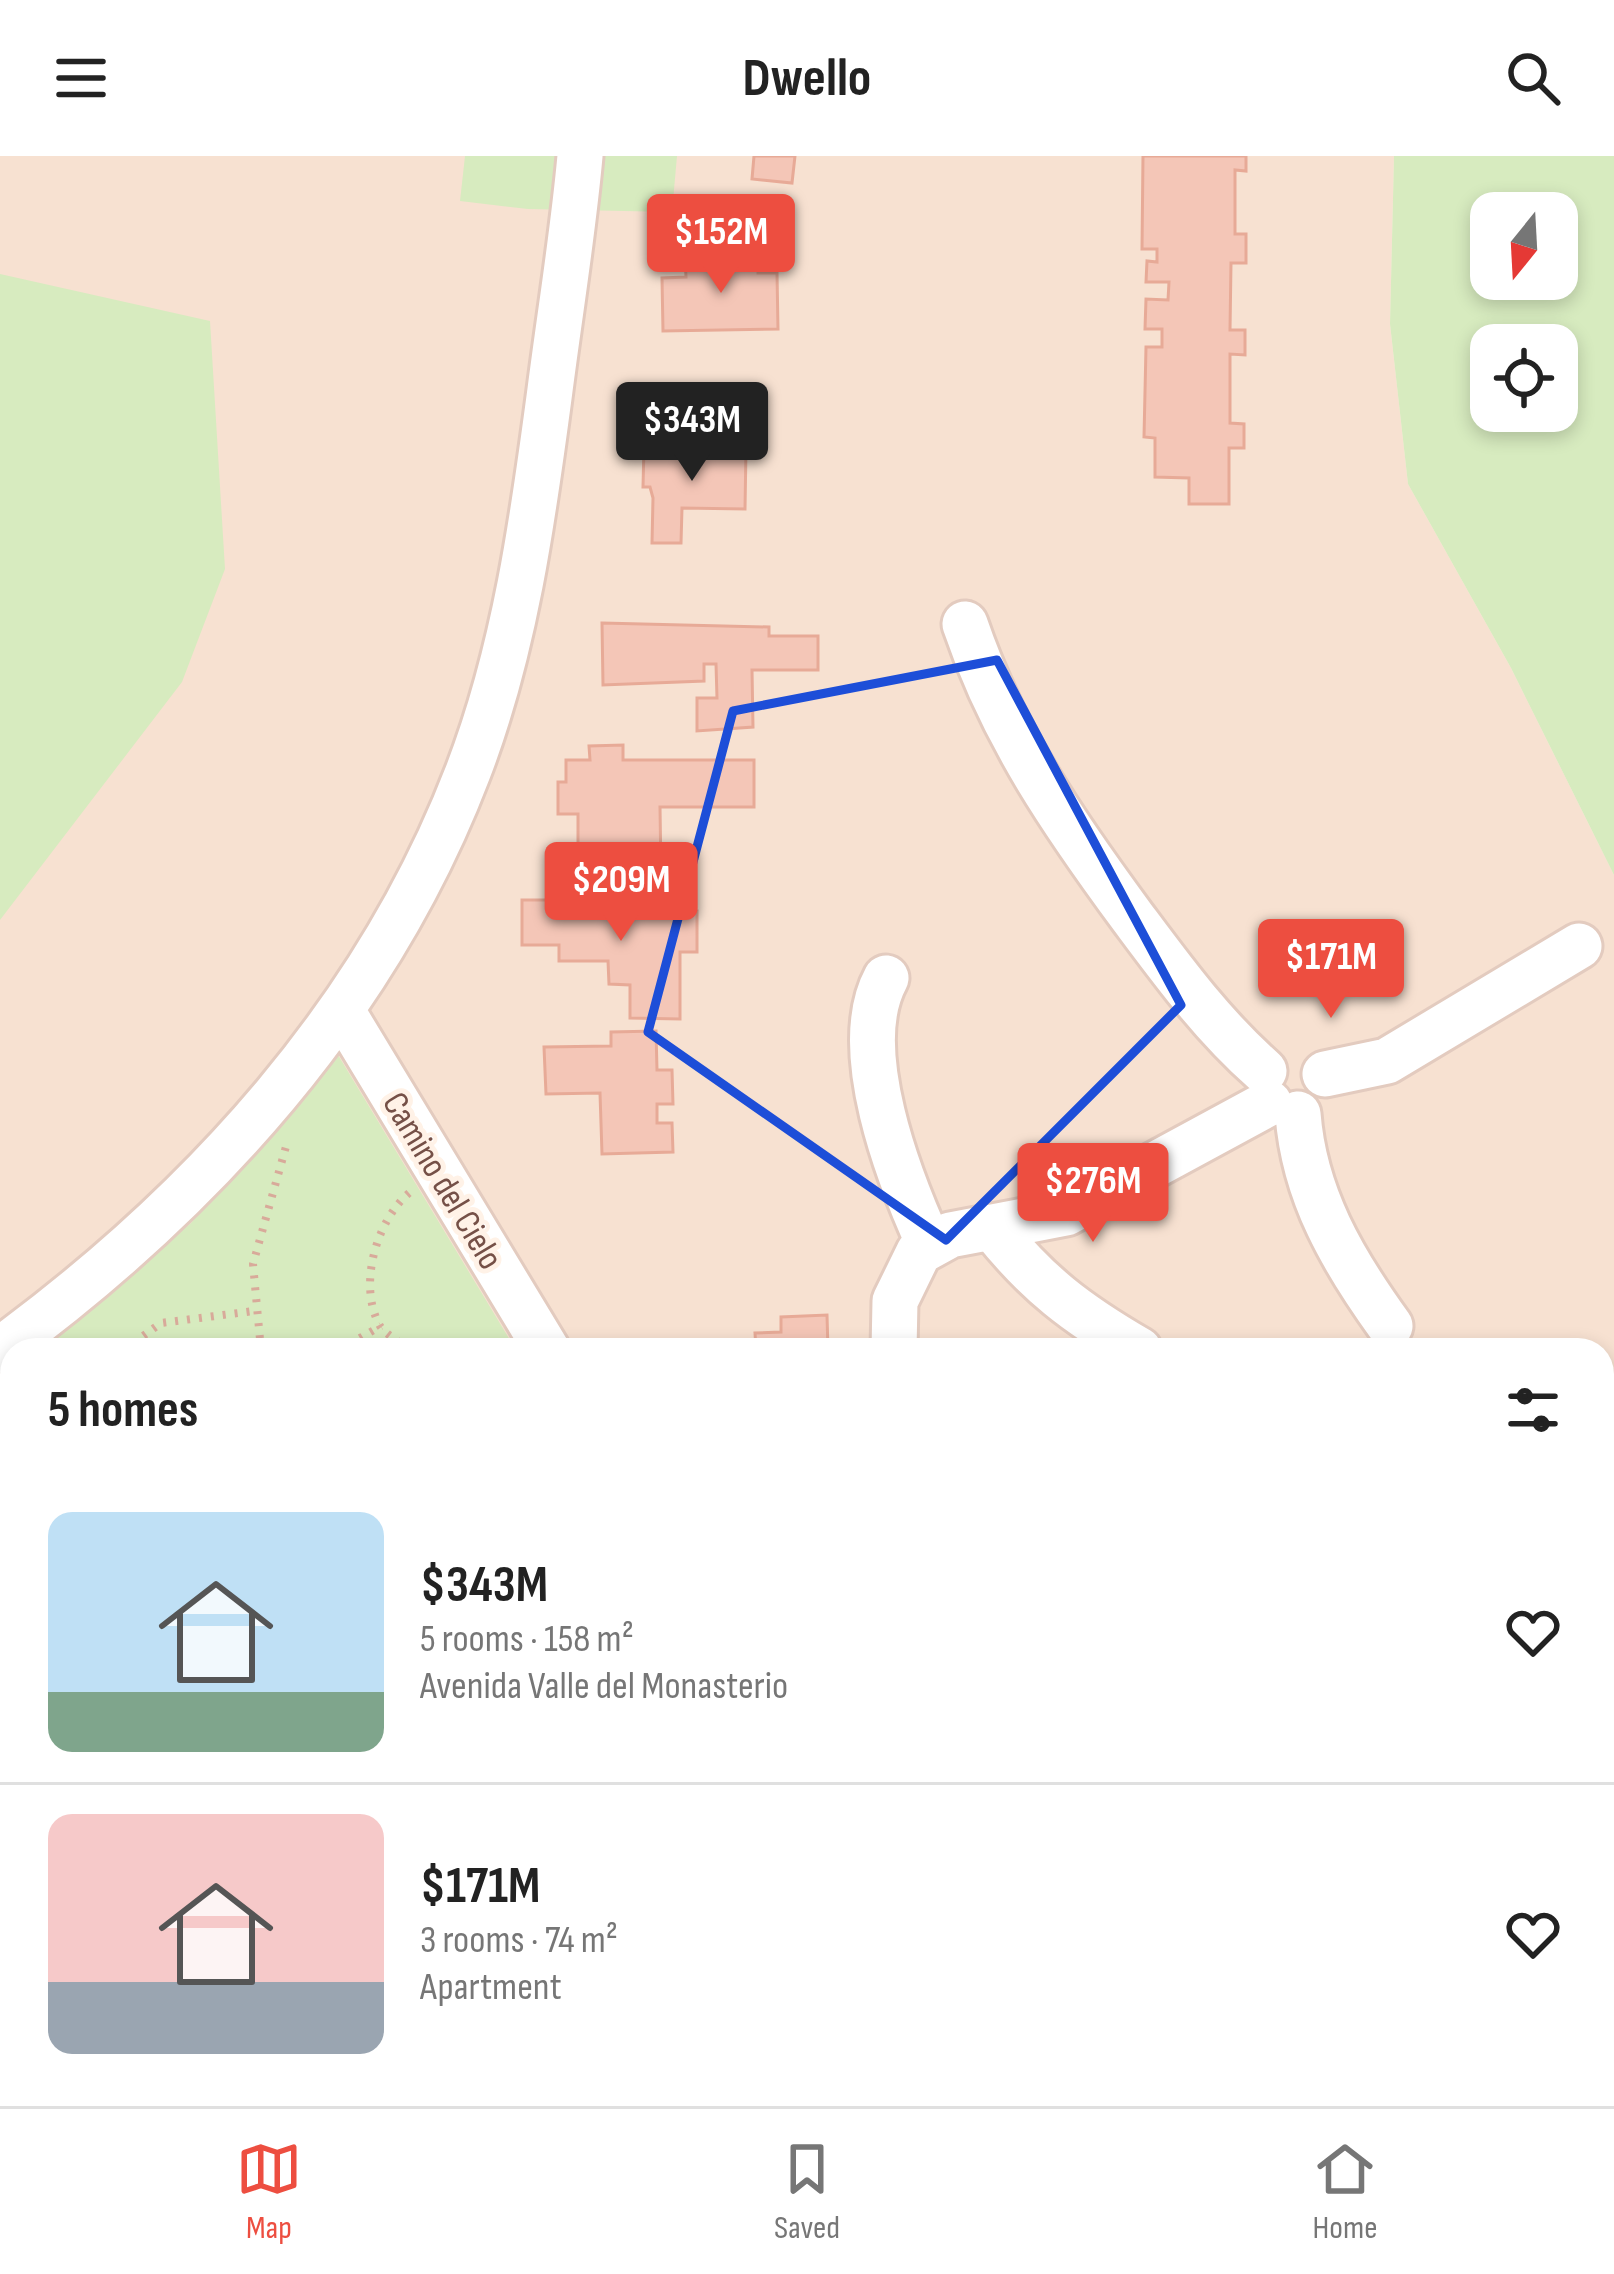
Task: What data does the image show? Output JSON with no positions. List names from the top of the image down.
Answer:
{
  "streets": {
    "street": ["Camino del Cielo"]
  },
  "north": "bottom",
  "page": {
    "header": "Dwello",
    "price": [
      "$152M",
      "$343M",
      "$209M",
      "$171M",
      "$276M"
    ],
    "heading": "5 homes",
    "list": [
      {
        "name": "$343M",
        "note": "5 rooms · 158 m² · Avenida Valle del Monasterio"
      },
      {
        "name": "$171M",
        "note": "3 rooms · 74 m² · Apartment"
      }
    ],
    "tabs": ["Map", "Saved", "Home"]
  }
}
